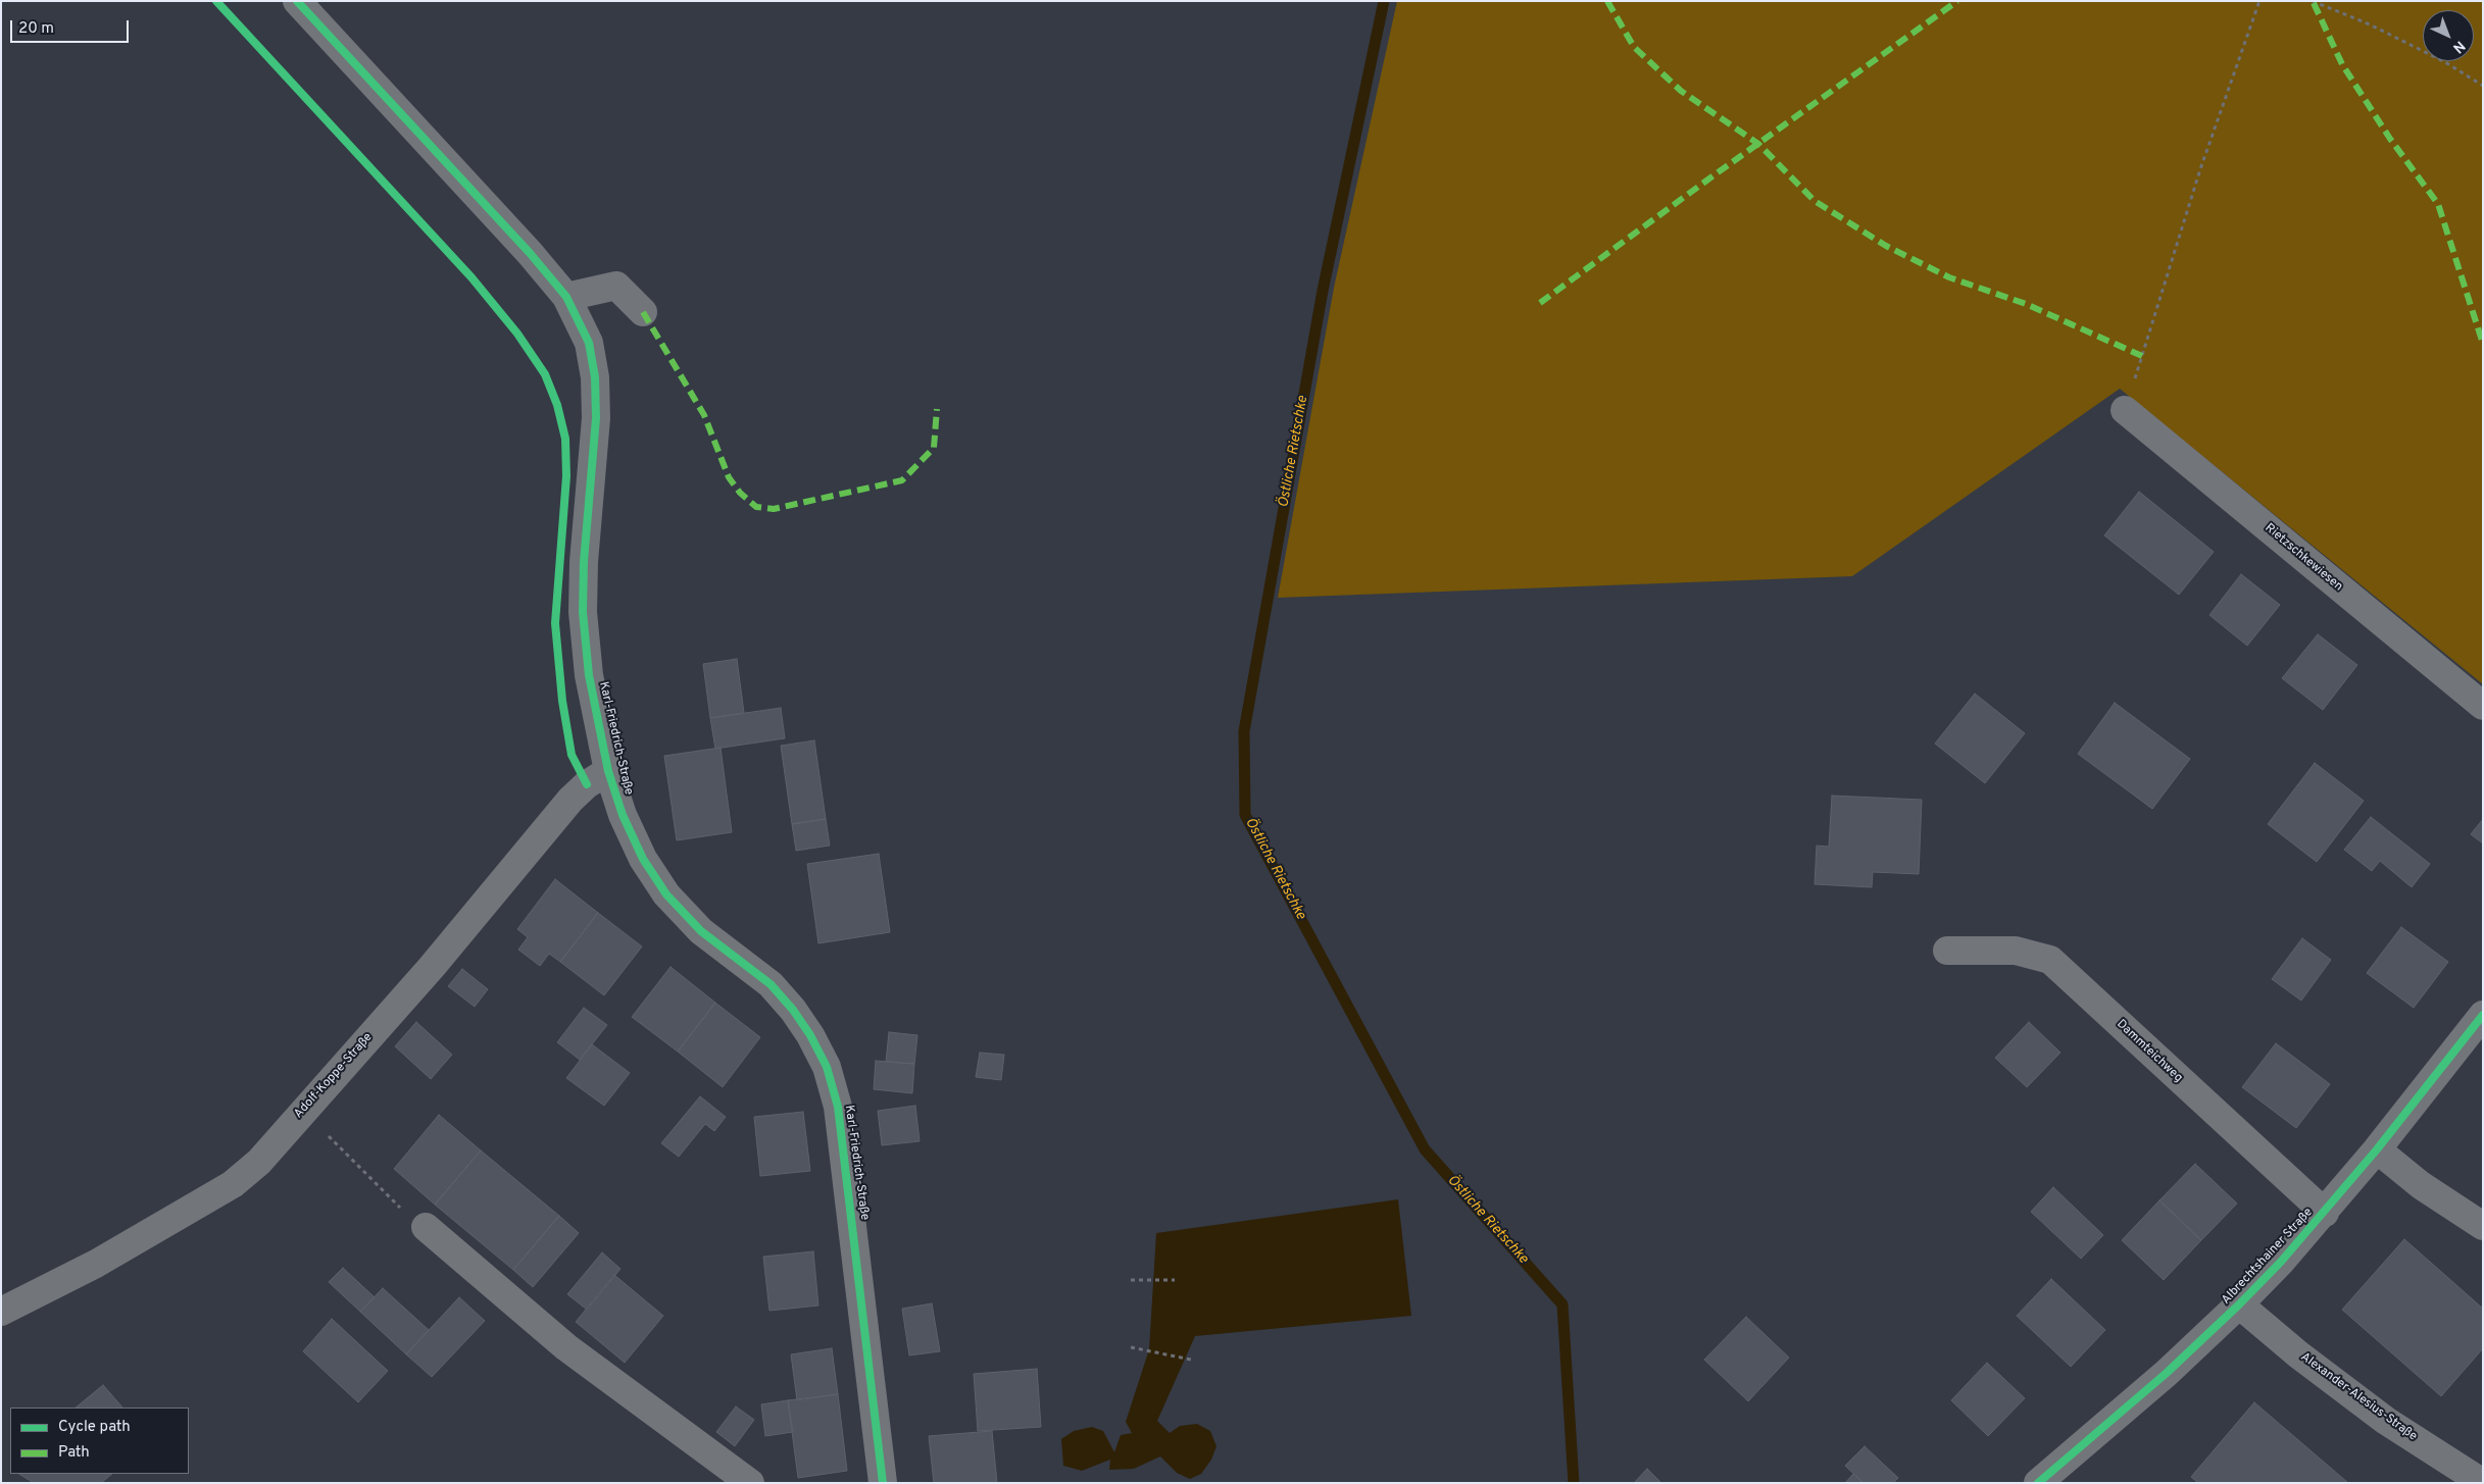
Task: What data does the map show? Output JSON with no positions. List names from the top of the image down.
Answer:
{
  "streets": {
    "street": [
      "Rietzschkewiesen",
      "Karl-Friedrich-Straße",
      "Dammteichweg",
      "Adolf-Koppe-Straße",
      "Albrechtshainer Straße",
      "Alexander-Alesius-Straße"
    ]
  },
  "crossings": [
    ["Karl-Friedrich-Straße", "Adolf-Koppe-Straße"],
    ["Dammteichweg", "Albrechtshainer Straße"],
    ["Albrechtshainer Straße", "Alexander-Alesius-Straße"]
  ],
  "water": ["Östliche Rietschke"],
  "legend": ["Cycle path", "Path"],
  "scale_bar": "20 m",
  "north": "bottom right"
}
